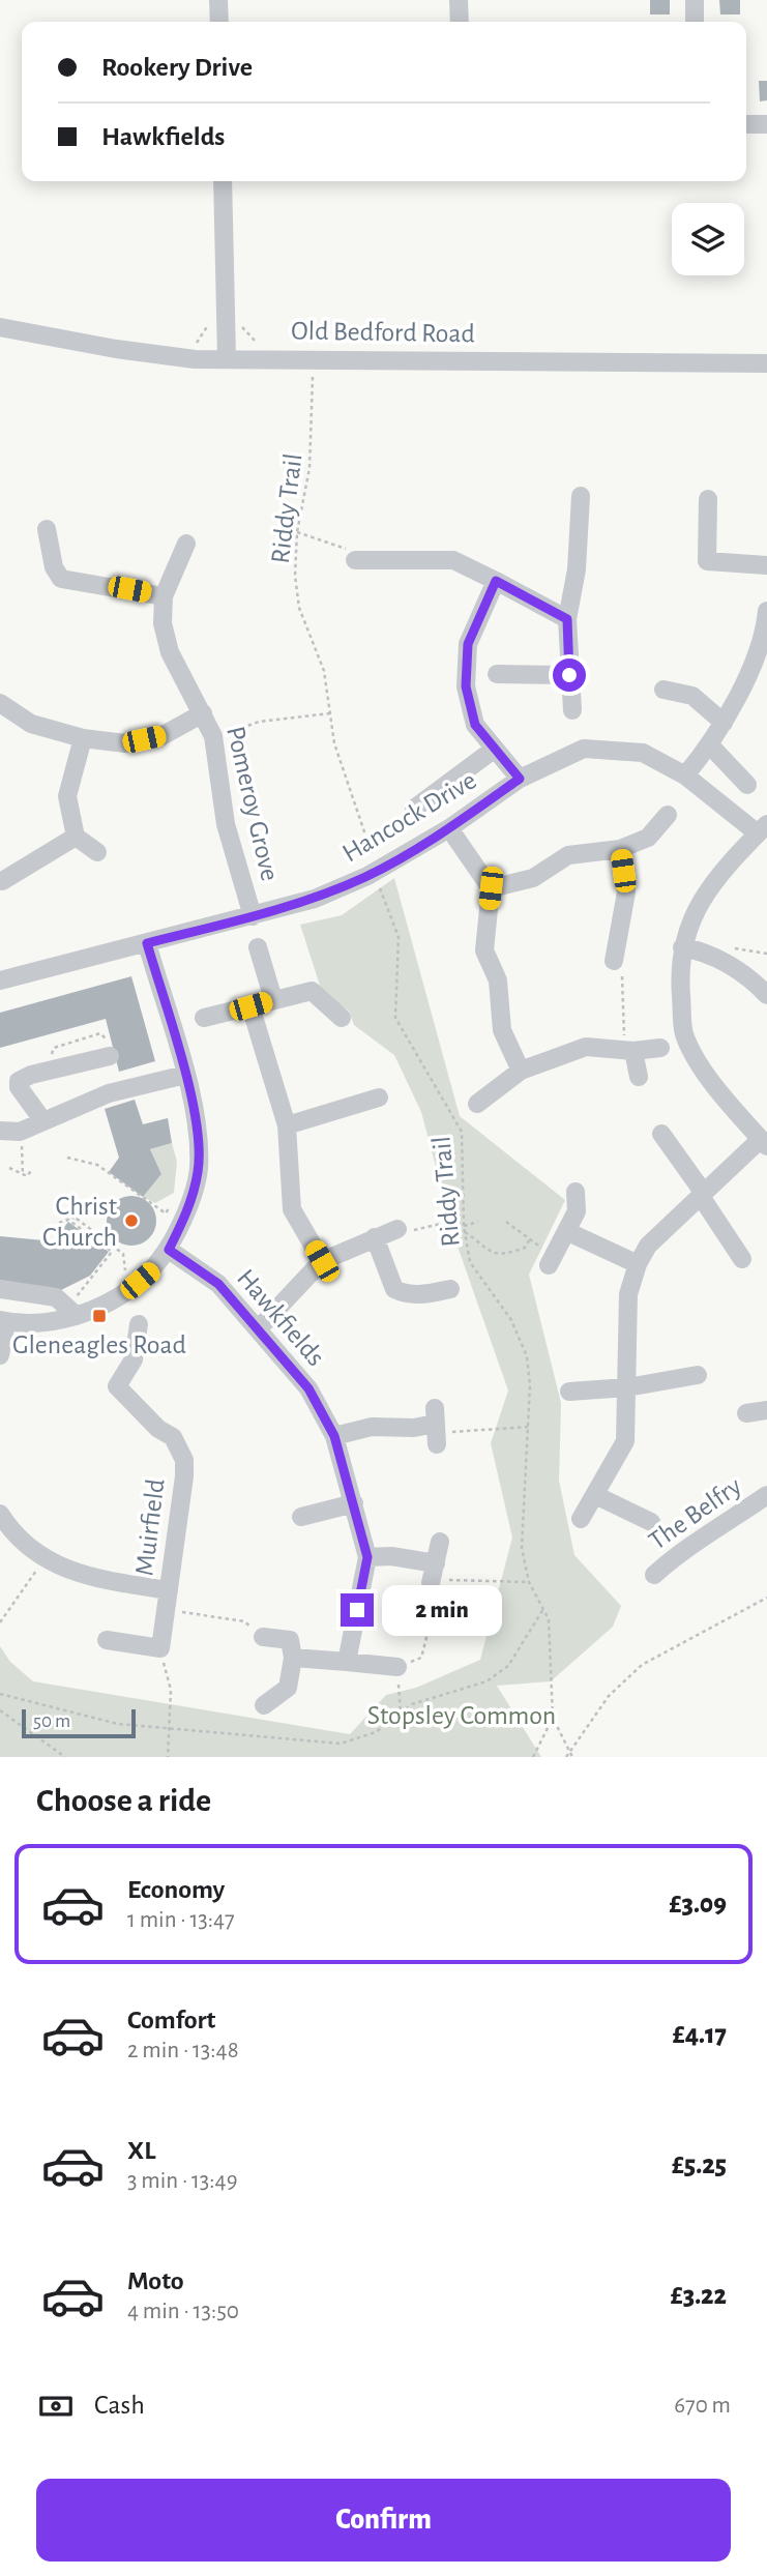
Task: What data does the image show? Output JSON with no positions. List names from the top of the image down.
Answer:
{
  "streets": {
    "street": [
      "Old Bedford Road",
      "Pomeroy Grove",
      "Hancock Drive",
      "Hawkfields",
      "The Belfry",
      "Muirfield"
    ],
    "path": ["Riddy Trail"]
  },
  "crossings": [
    ["Pomeroy Grove", "Hancock Drive"]
  ],
  "parks": ["Stopsley Common"],
  "places": {
    "other": ["Christ Church"],
    "transit": ["Gleneagles Road"]
  },
  "scale_bar": "50 m",
  "page": {
    "banner": ["Rookery Drive", "Hawkfields"],
    "bubble": "2 min",
    "scale": "50 m",
    "heading": "Choose a ride",
    "list": [
      {
        "name": "Economy",
        "note": "1 min · 13:47",
        "value": "£3.09"
      },
      {
        "name": "Comfort",
        "note": "2 min · 13:48",
        "value": "£4.17"
      },
      {
        "name": "XL",
        "note": "3 min · 13:49",
        "value": "£5.25"
      },
      {
        "name": "Moto",
        "note": "4 min · 13:50",
        "value": "£3.22"
      }
    ],
    "pay": ["Cash", "670 m"],
    "buttons": "Confirm"
  }
}
